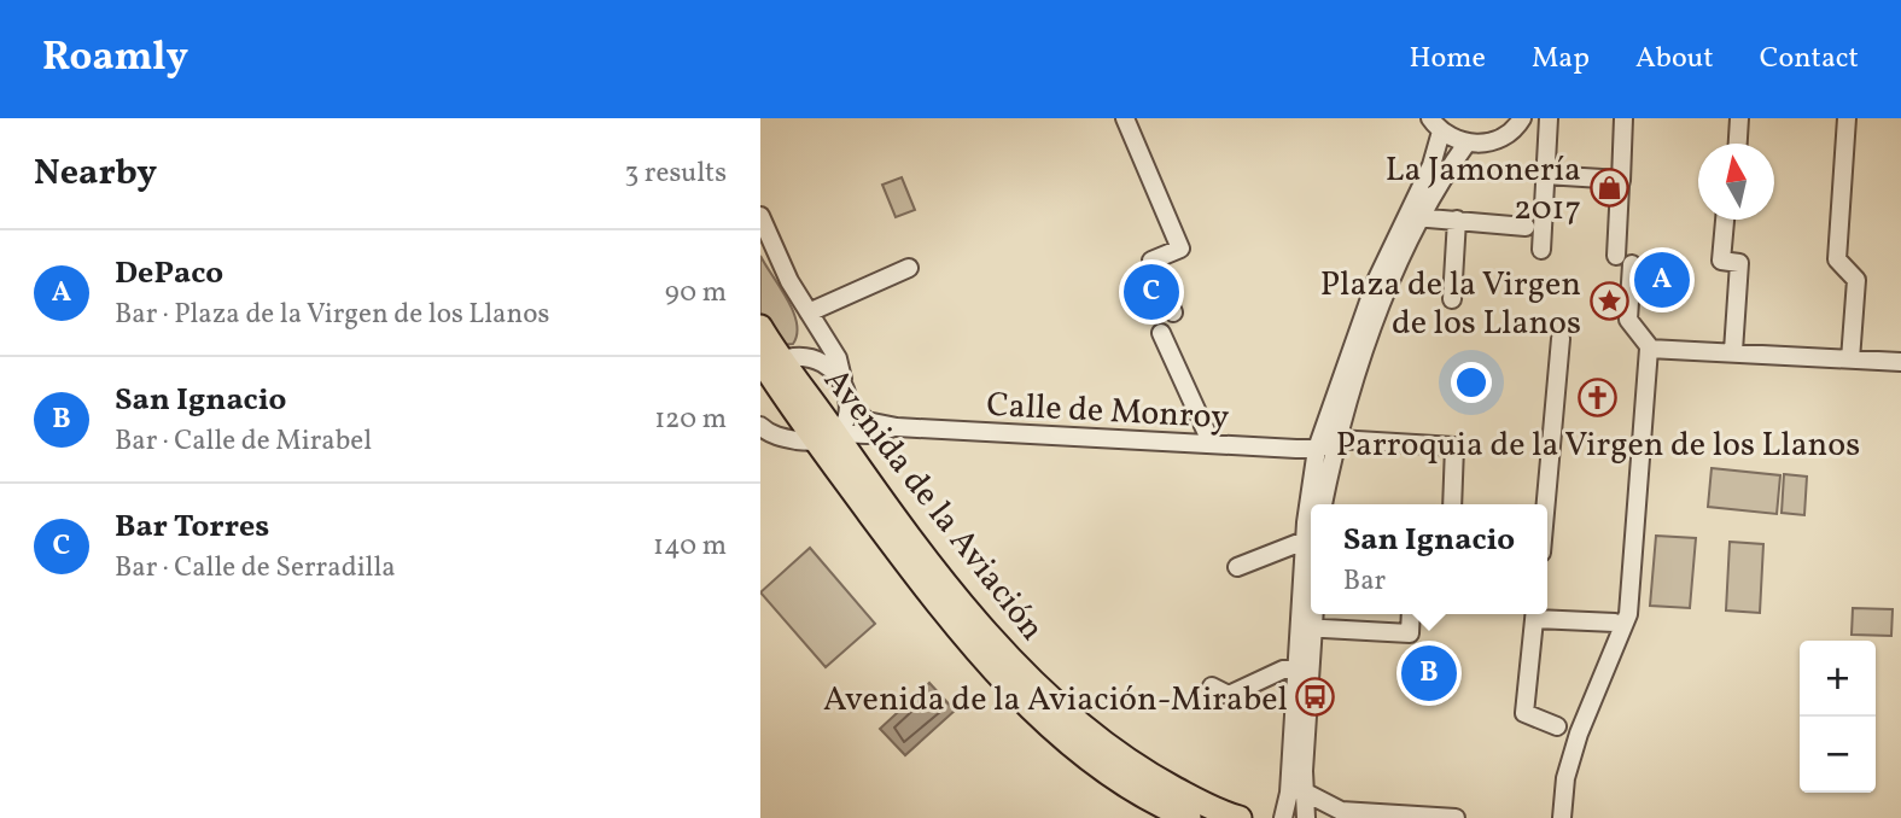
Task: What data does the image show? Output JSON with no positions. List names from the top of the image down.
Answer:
{
  "streets": {
    "main road": ["Avenida de la Aviación"],
    "street": ["Calle de Monroy"]
  },
  "crossings": [
    ["Calle de Monroy", "Avenida de la Aviación"]
  ],
  "places": {
    "shop": ["La Jamonería 2017"],
    "place": ["Plaza de la Virgen de los Llanos"],
    "church": ["Parroquia de la Virgen de los Llanos"],
    "bus stop": ["Avenida de la Aviación-Mirabel"]
  },
  "north": "top",
  "page": {
    "header": "Roamly",
    "nav": [
      "Home",
      "Map",
      "About",
      "Contact"
    ],
    "heading": ["Nearby", "3 results"],
    "list": [
      {
        "mark": "A",
        "name": "DePaco",
        "note": "Bar · Plaza de la Virgen de los Llanos",
        "value": "90 m"
      },
      {
        "mark": "B",
        "name": "San Ignacio",
        "note": "Bar · Calle de Mirabel",
        "value": "120 m"
      },
      {
        "mark": "C",
        "name": "Bar Torres",
        "note": "Bar · Calle de Serradilla",
        "value": "140 m"
      }
    ],
    "pins": ["A", "C", "B"],
    "popup": ["San Ignacio", "Bar"],
    "map_buttons": ["+", "−"]
  }
}
